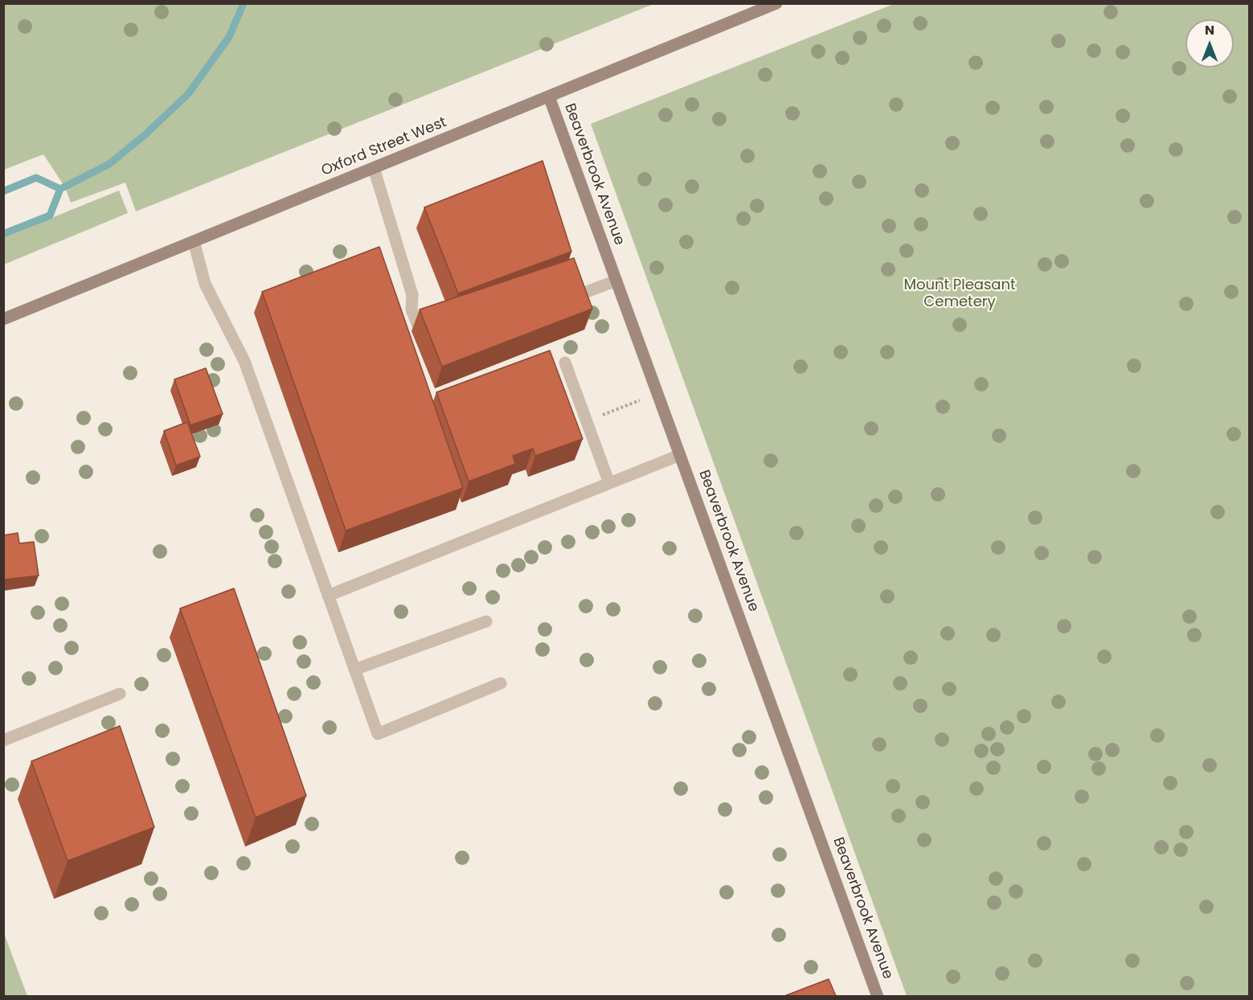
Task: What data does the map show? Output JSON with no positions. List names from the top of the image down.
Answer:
{
  "streets": {
    "street": ["Oxford Street West", "Beaverbrook Avenue"]
  },
  "crossings": [
    ["Oxford Street West", "Beaverbrook Avenue"]
  ],
  "parks": ["Mount Pleasant Cemetery"],
  "north": "top"
}
